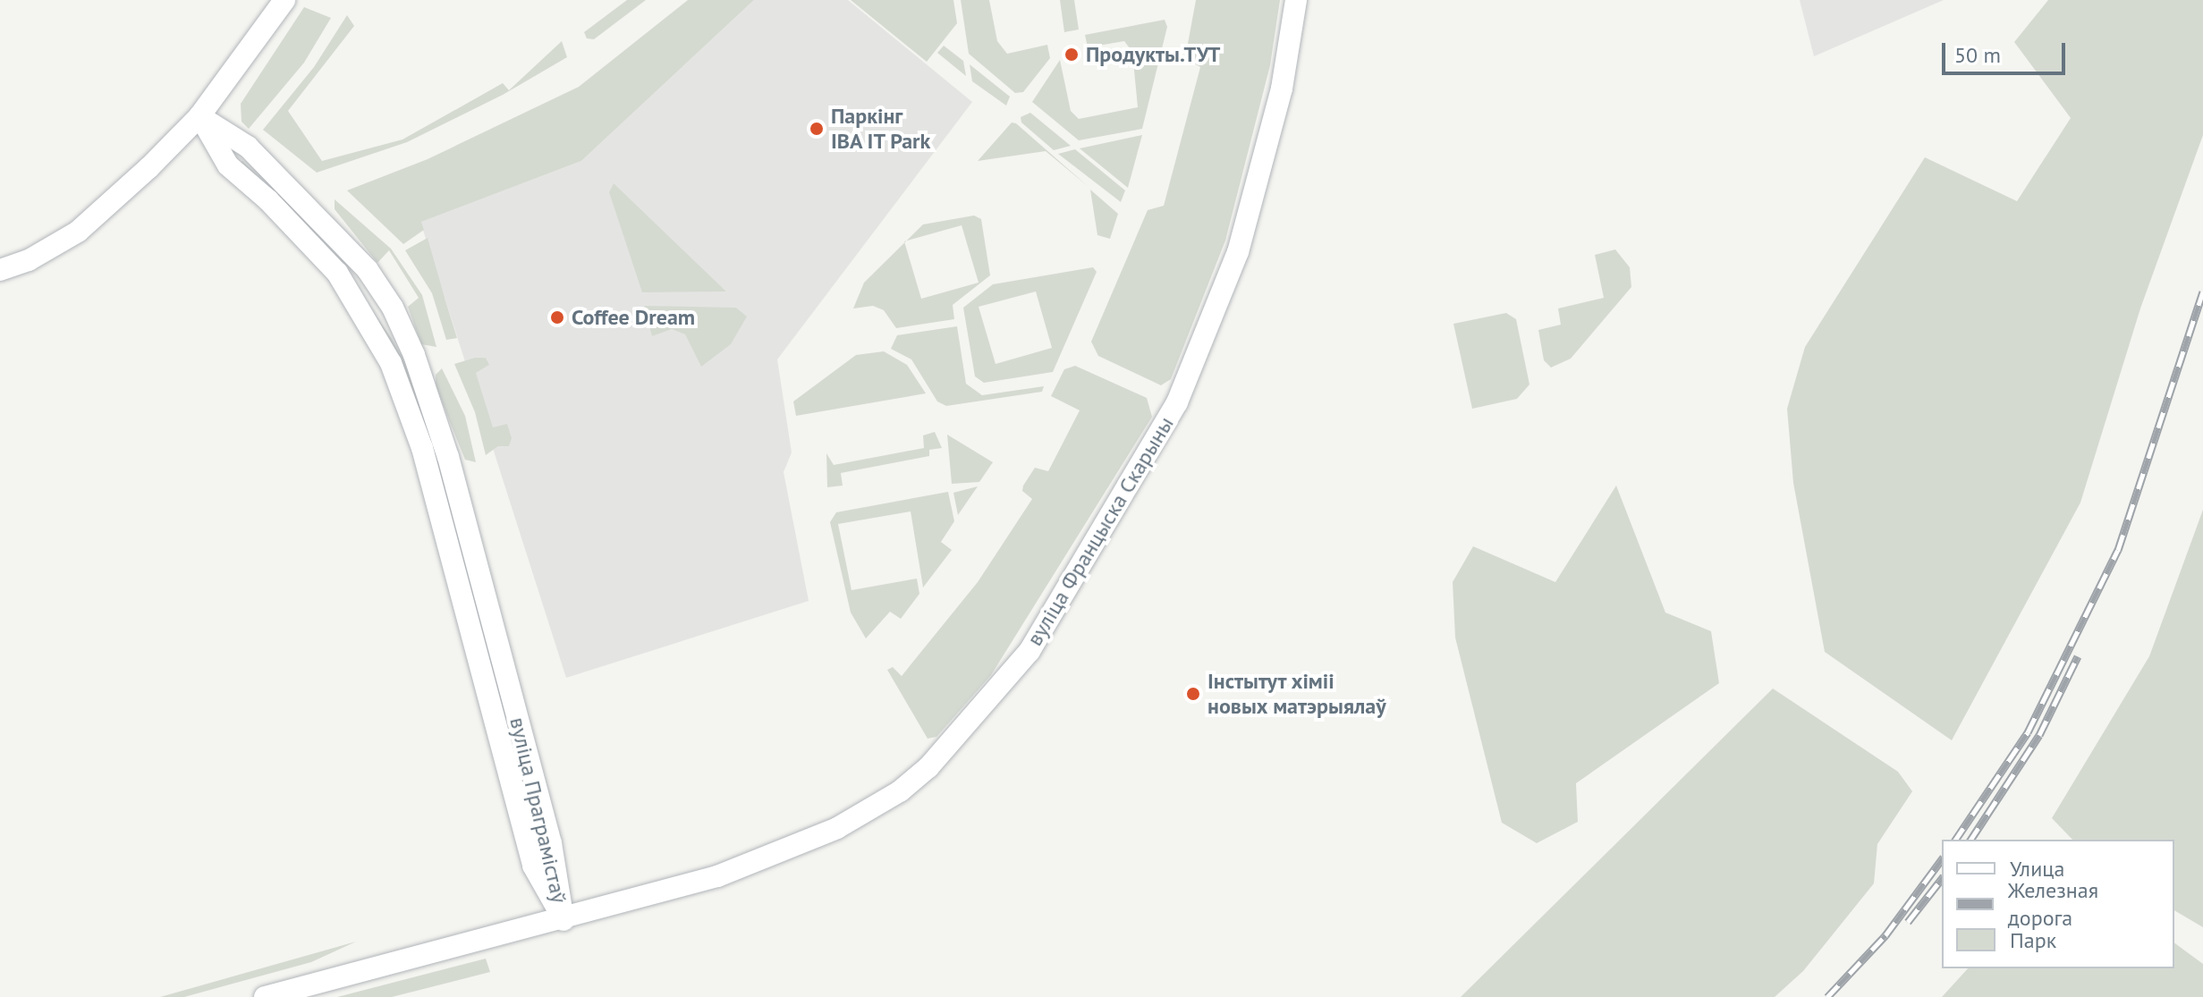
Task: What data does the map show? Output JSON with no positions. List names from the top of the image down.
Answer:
{
  "streets": {
    "main road": ["вуліца Францыска Скарыны", "вуліца Праграмістаў"]
  },
  "crossings": [
    ["вуліца Францыска Скарыны", "вуліца Праграмістаў"]
  ],
  "places": [
    "Продукты.ТУТ",
    "Паркінг IBA IT Park",
    "Coffee Dream",
    "Інстытут хіміі новых матэрыялаў"
  ],
  "legend": ["Улица", "Железная дорога", "Парк"],
  "scale_bar": "50 m"
}
